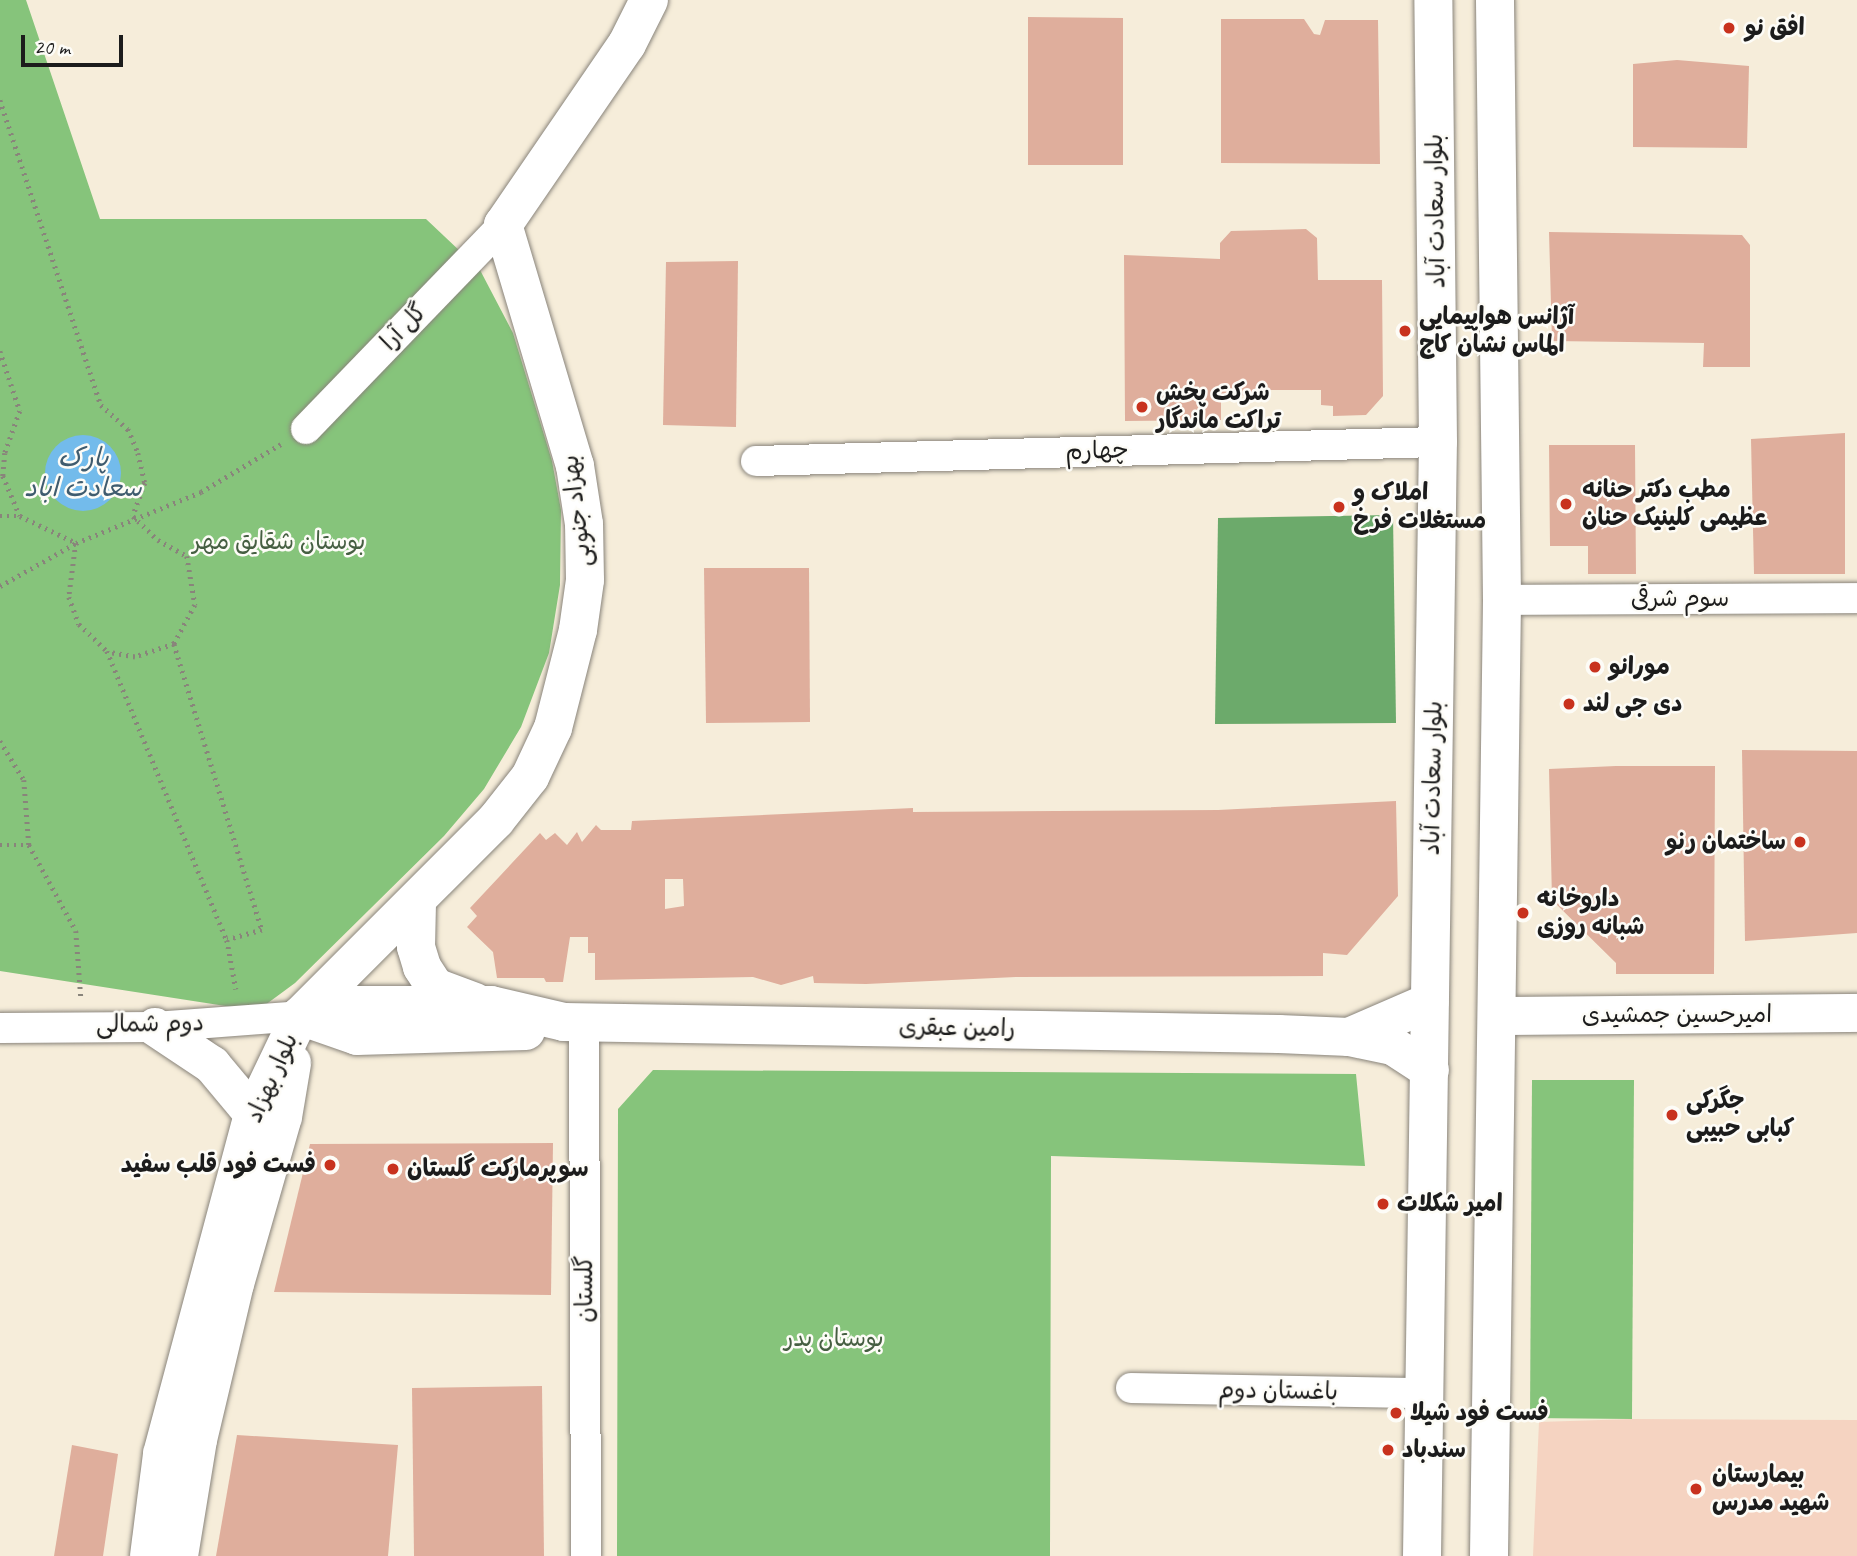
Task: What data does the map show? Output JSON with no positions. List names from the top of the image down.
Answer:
{
  "streets": {
    "street": [
      "بلوار سعادت آباد",
      "گل آرا",
      "چهارم",
      "بهزاد جنوبی",
      "سوم شرقی",
      "امیرحسین جمشیدی",
      "دوم شمالی",
      "رامین عبقری",
      "بلوار بهزاد",
      "گلستان",
      "باغستان دوم"
    ]
  },
  "crossings": [
    ["بلوار سعادت آباد", "چهارم"],
    ["بلوار سعادت آباد", "رامین عبقری"],
    ["بلوار سعادت آباد", "باغستان دوم"],
    ["گل آرا", "بهزاد جنوبی"],
    ["بهزاد جنوبی", "دوم شمالی"],
    ["بهزاد جنوبی", "رامین عبقری"],
    ["بهزاد جنوبی", "بلوار بهزاد"],
    ["دوم شمالی", "رامین عبقری"],
    ["دوم شمالی", "بلوار بهزاد"],
    ["رامین عبقری", "بلوار بهزاد"],
    ["رامین عبقری", "گلستان"]
  ],
  "water": ["پارک سعادت اباد"],
  "parks": ["بوستان شقایق مهر", "بوستان پدر"],
  "places": [
    "افق نو",
    "آژانس هواپیمایی الماس نشان کاج",
    "شرکت پخش تراکت ماندگار",
    "مطب دکتر حنانه عظیمی کلینیک حنان",
    "املاک و مستغلات فرخ",
    "مورانو",
    "دی جی لند",
    "ساختمان رنو",
    "داروخانه شبانه روزی",
    "جگرکی کبابی حبیبی",
    "فست فود قلب سفید",
    "سوپرمارکت گلستان",
    "امیر شکلات",
    "فست فود شیلا",
    "سندباد",
    "بیمارستان شهید مدرس"
  ],
  "scale_bar": "20 m"
}
